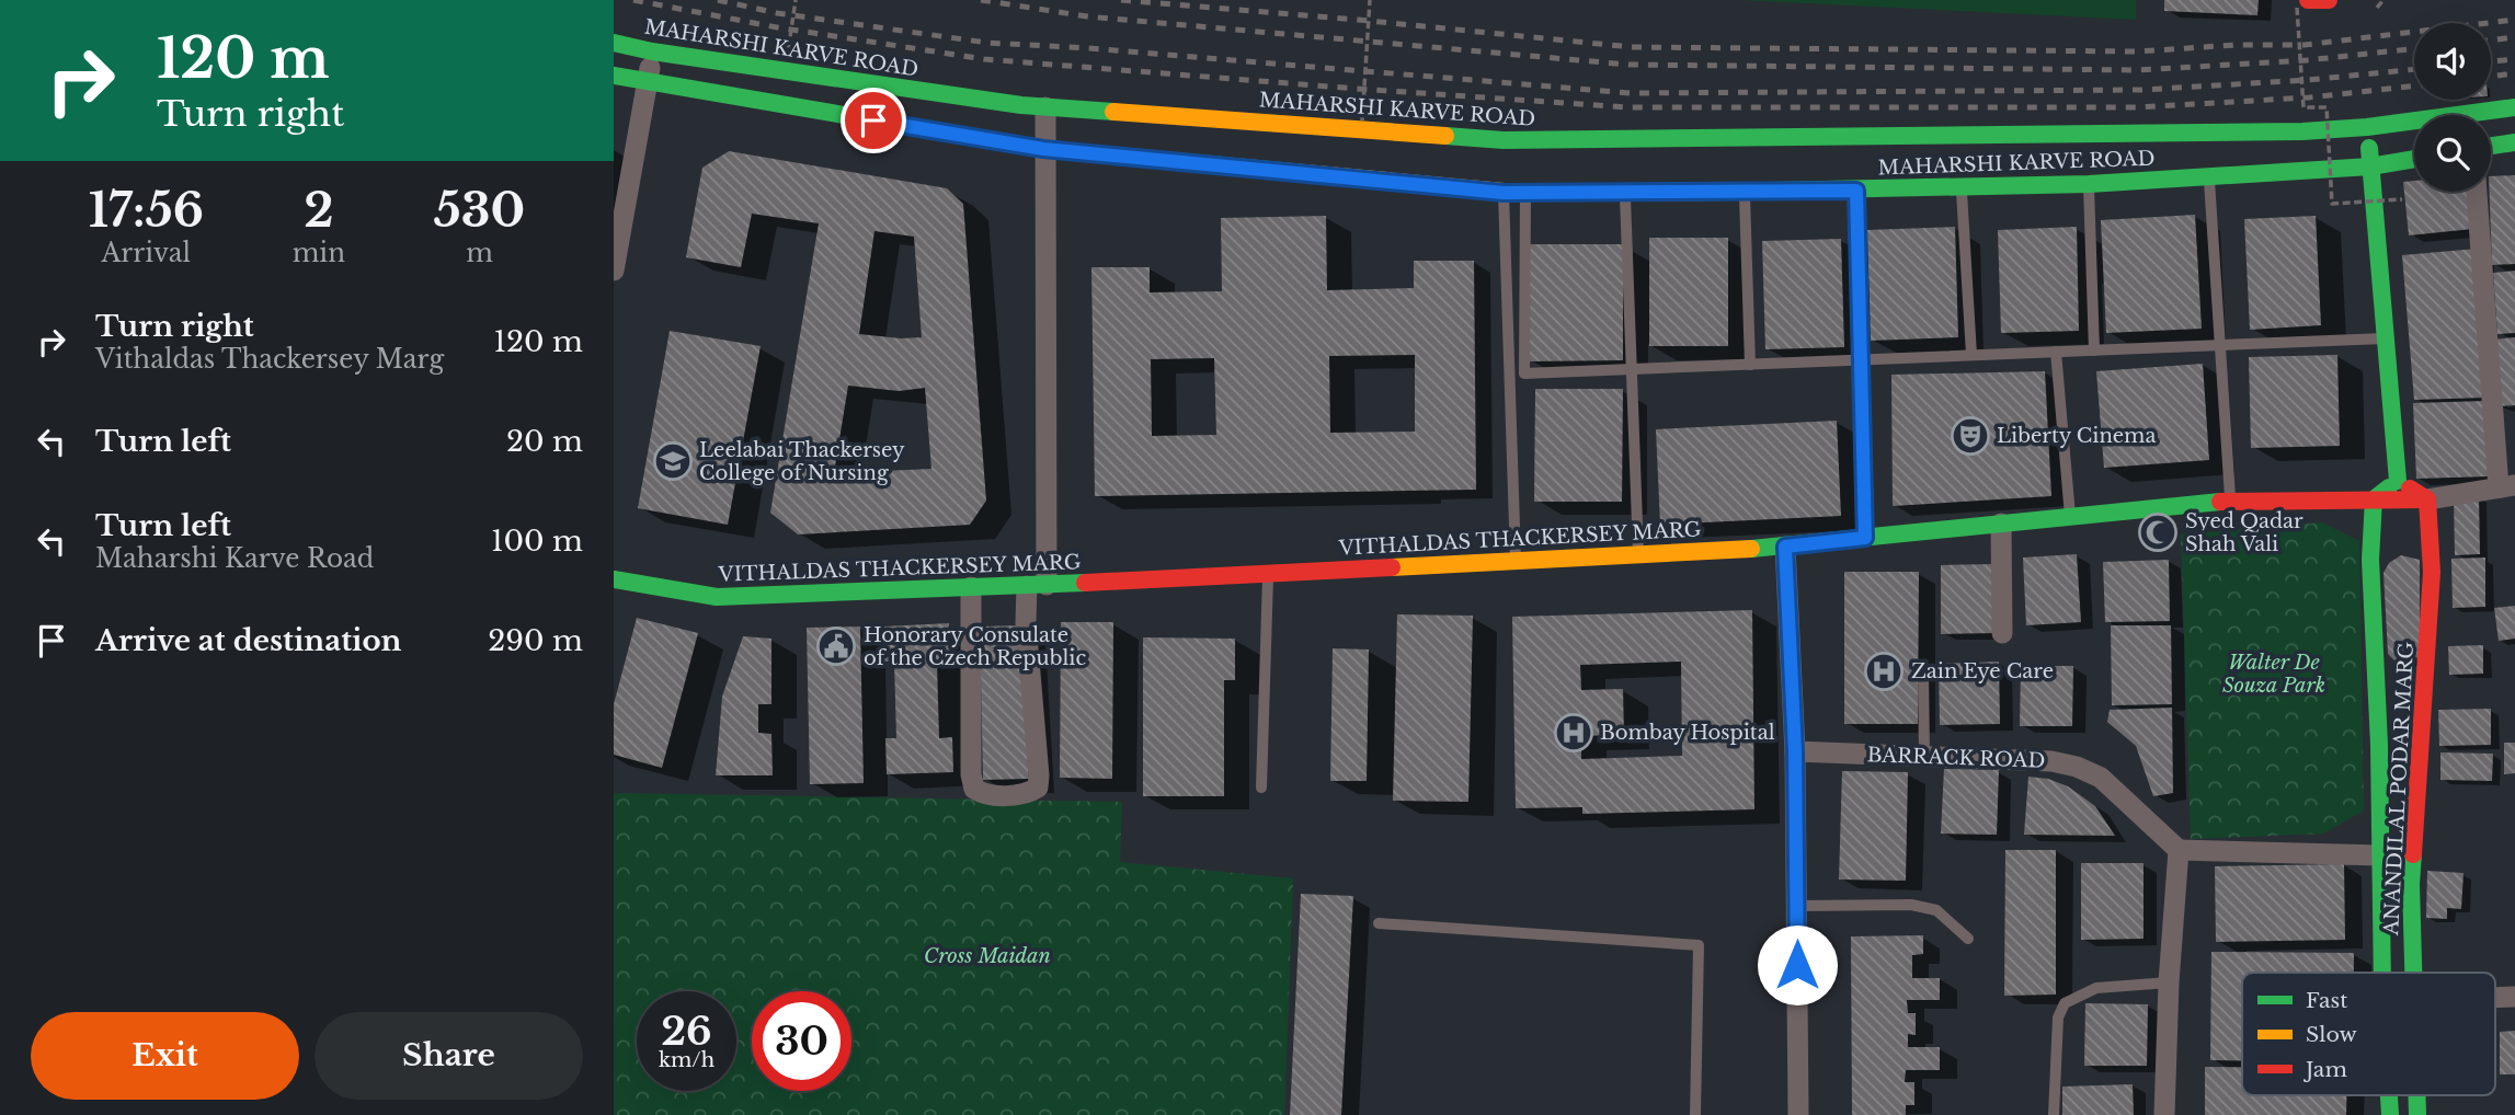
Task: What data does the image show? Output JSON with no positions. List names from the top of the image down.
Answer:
{
  "streets": {
    "main road": ["MAHARSHI KARVE ROAD", "VITHALDAS THACKERSEY MARG", "ANANDILAL PODAR MARG"],
    "street": ["BARRACK ROAD"]
  },
  "crossings": [
    ["VITHALDAS THACKERSEY MARG", "ANANDILAL PODAR MARG"]
  ],
  "parks": ["Walter De Souza Park", "Cross Maidan"],
  "places": {
    "theatre": ["Liberty Cinema"],
    "school or university": ["Leelabai Thackersey College of Nursing"],
    "mosque": ["Syed Qadar Shah Vali"],
    "public building": ["Honorary Consulate of the Czech Republic"],
    "hospital": ["Zain Eye Care", "Bombay Hospital"]
  },
  "legend": ["Fast", "Slow", "Jam"],
  "page": {
    "turn": ["120 m", "Turn right"],
    "eta": [
      "17:56",
      "Arrival",
      "2",
      "min",
      "530",
      "m"
    ],
    "list": [
      {
        "name": "Turn right",
        "note": "Vithaldas Thackersey Marg",
        "value": "120 m"
      },
      {
        "name": "Turn left",
        "value": "20 m"
      },
      {
        "name": "Turn left",
        "note": "Maharshi Karve Road",
        "value": "100 m"
      },
      {
        "name": "Arrive at destination",
        "value": "290 m"
      }
    ],
    "speed": "26 km/h",
    "limit": "30",
    "buttons": ["Exit", "Share"]
  }
}
